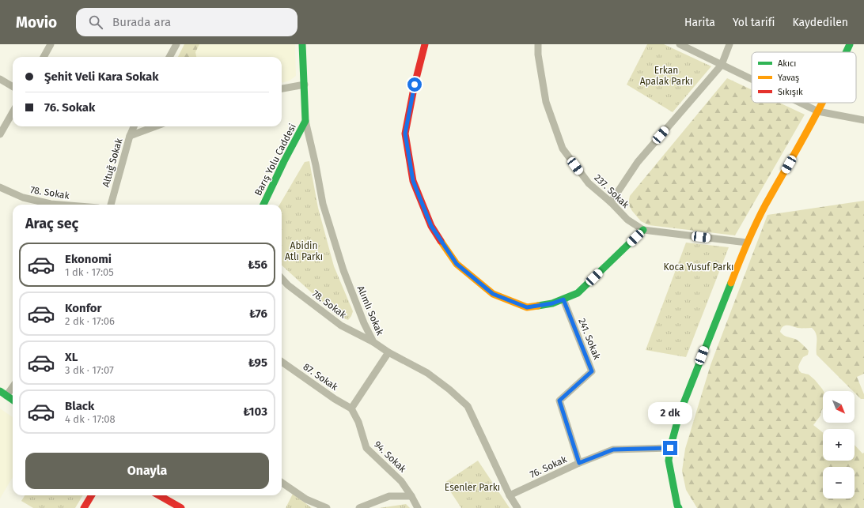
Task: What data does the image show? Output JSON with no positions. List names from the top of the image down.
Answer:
{
  "streets": {
    "street": [
      "Barış Yolu Caddesi",
      "Altuğ Sokak",
      "237. Sokak",
      "78. Sokak",
      "Alımlı Sokak",
      "241. Sokak",
      "87. Sokak",
      "94. Sokak",
      "76. Sokak"
    ]
  },
  "crossings": [
    ["Barış Yolu Caddesi", "Alımlı Sokak"],
    ["78. Sokak", "Alımlı Sokak"],
    ["Alımlı Sokak", "76. Sokak"],
    ["241. Sokak", "76. Sokak"],
    ["87. Sokak", "94. Sokak"]
  ],
  "parks": [
    "Erkan Apalak Parkı",
    "Abidin Atlı Parkı",
    "Koca Yusuf Parkı",
    "Esenler Parkı"
  ],
  "legend": ["Akıcı", "Yavaş", "Sıkışık"],
  "north": "bottom right",
  "page": {
    "header": "Movio",
    "search": "Burada ara",
    "nav": ["Harita", "Yol tarifi", "Kaydedilen"],
    "banner": ["Şehit Veli Kara Sokak", "76. Sokak"],
    "heading": "Araç seç",
    "list": [
      {
        "name": "Ekonomi",
        "note": "1 dk · 17:05",
        "value": "₺56"
      },
      {
        "name": "Konfor",
        "note": "2 dk · 17:06",
        "value": "₺76"
      },
      {
        "name": "XL",
        "note": "3 dk · 17:07",
        "value": "₺95"
      },
      {
        "name": "Black",
        "note": "4 dk · 17:08",
        "value": "₺103"
      }
    ],
    "map_buttons": ["+", "−"],
    "bubble": "2 dk",
    "buttons": "Onayla"
  }
}
